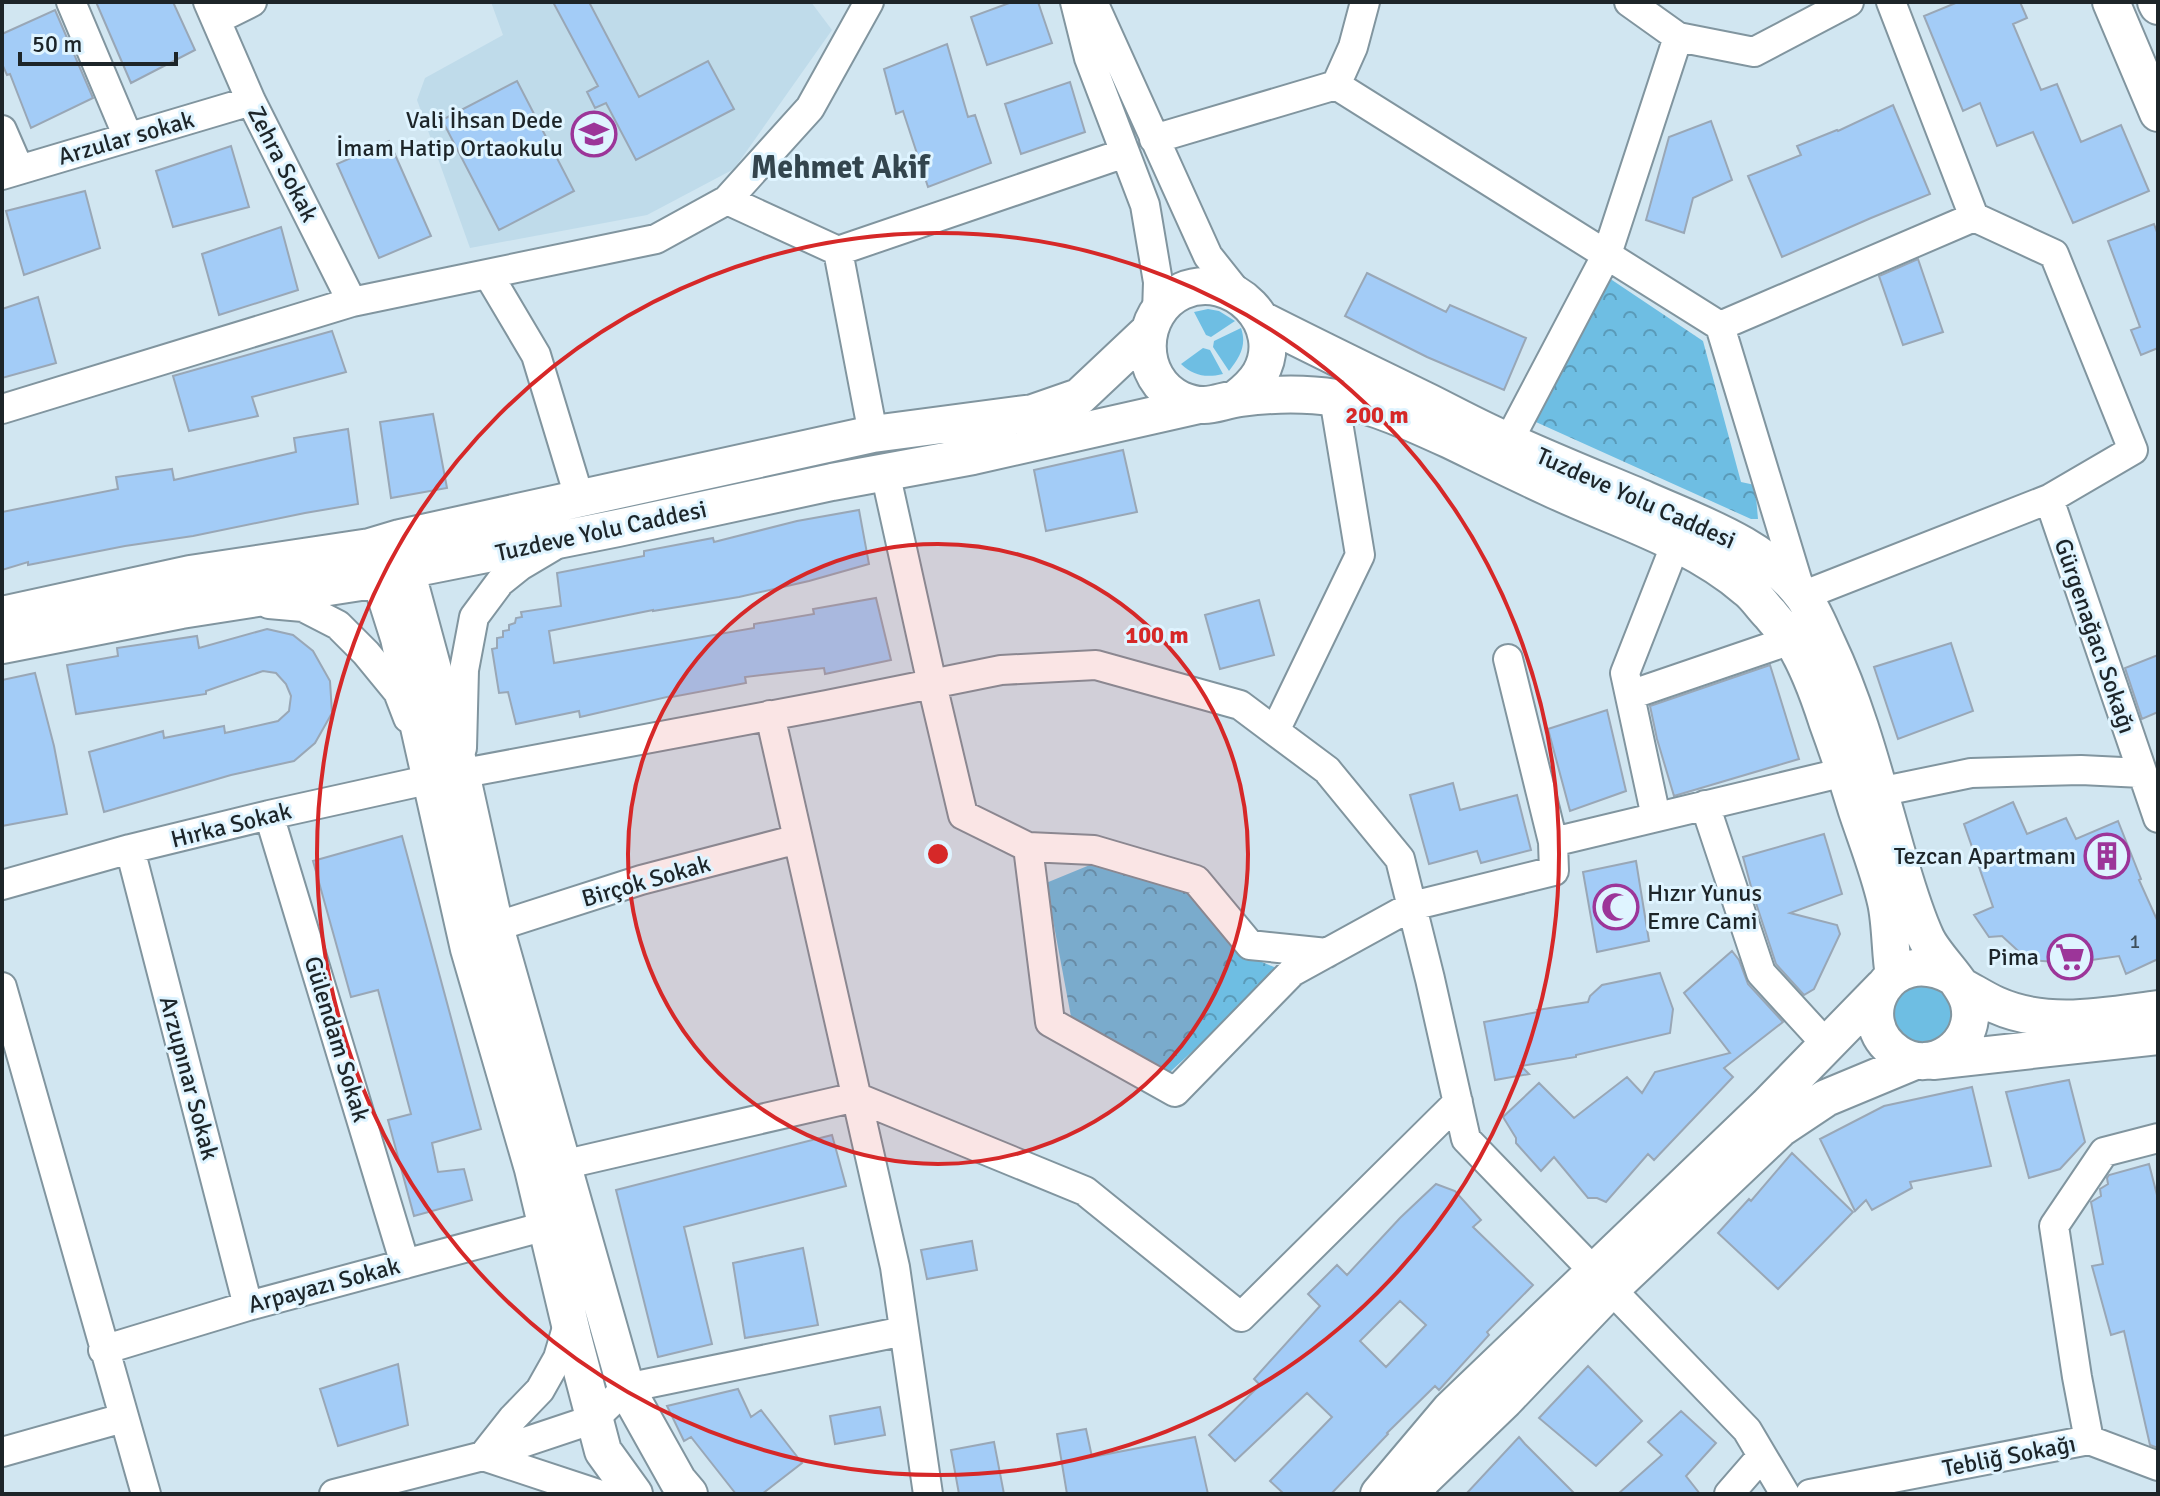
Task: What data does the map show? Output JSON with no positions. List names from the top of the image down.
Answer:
{
  "streets": {
    "main road": ["Tuzdeve Yolu Caddesi"],
    "street": [
      "Arzular sokak",
      "Zehra Sokak",
      "Gürgenağacı Sokağı",
      "Hırka Sokak",
      "Birçok Sokak",
      "Gülendam Sokak",
      "Arzupınar Sokak",
      "Arpayazı Sokak",
      "Tebliğ Sokağı"
    ]
  },
  "crossings": [
    ["Arzular sokak", "Zehra Sokak"],
    ["Hırka Sokak", "Gülendam Sokak"],
    ["Hırka Sokak", "Arzupınar Sokak"],
    ["Gülendam Sokak", "Arpayazı Sokak"],
    ["Arzupınar Sokak", "Arpayazı Sokak"]
  ],
  "districts": ["Mehmet Akif"],
  "places": {
    "school or university": ["Vali İhsan Dede İmam Hatip Ortaokulu"],
    "building": ["Tezcan Apartmanı"],
    "mosque": ["Hızır Yunus Emre Cami"],
    "supermarket": ["Pima"]
  },
  "house_numbers": ["1"],
  "scale_bar": "50 m",
  "rings": ["200 m", "100 m"]
}
